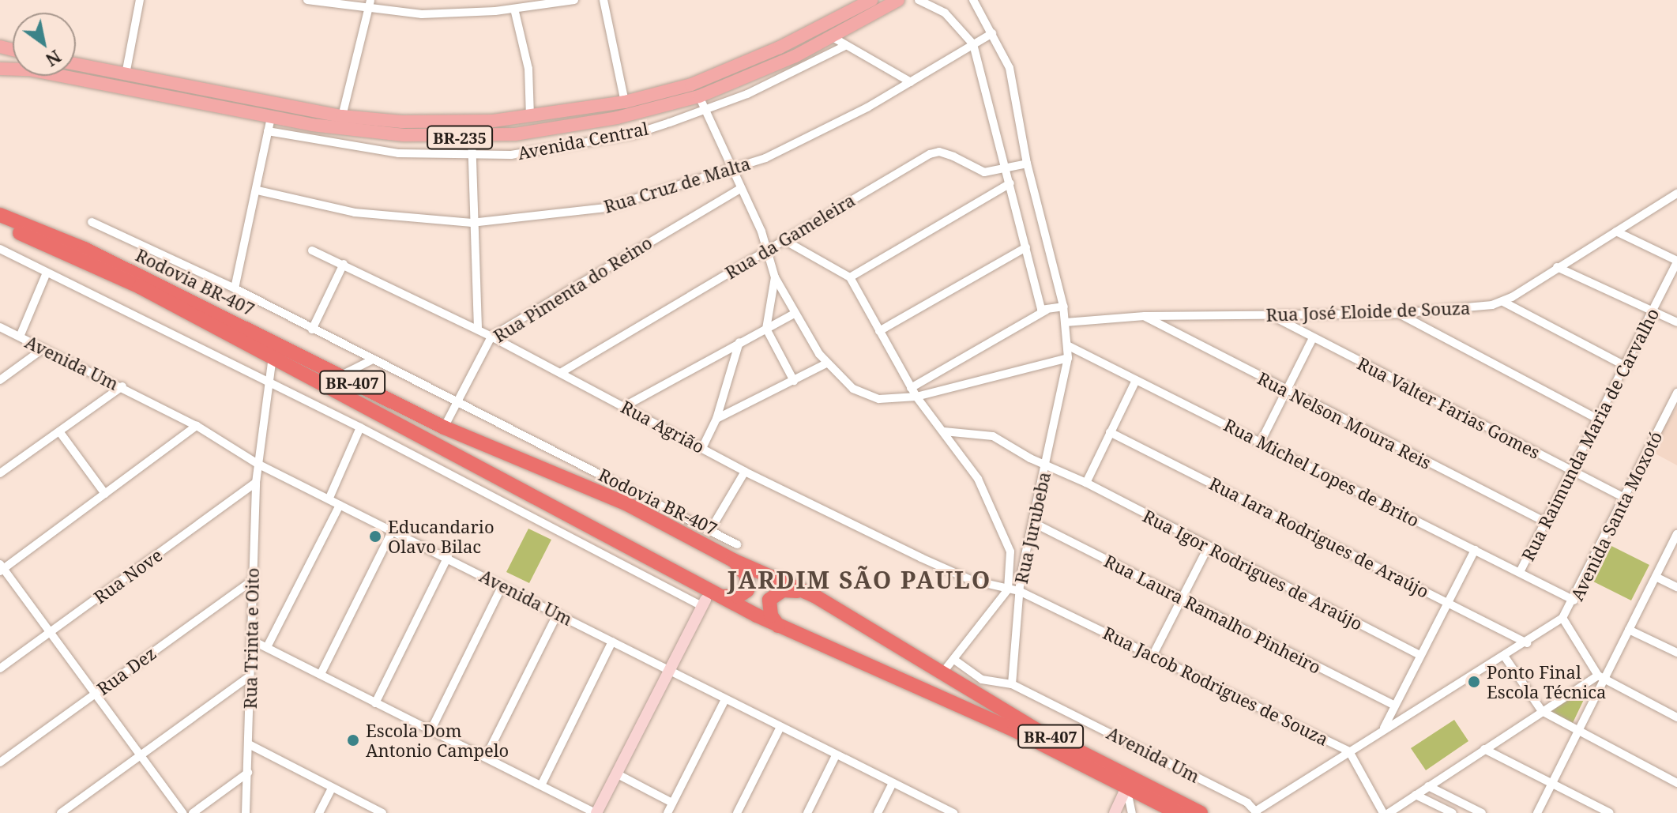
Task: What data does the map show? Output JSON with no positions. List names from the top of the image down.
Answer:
{
  "streets": {
    "highway": ["Rodovia BR-407", "BR-407"],
    "main road": ["BR-235"],
    "street": [
      "Avenida Central",
      "Rua Cruz de Malta",
      "Rua da Gameleira",
      "Rua Pimenta do Reino",
      "Rua José Eloide de Souza",
      "Avenida Um",
      "Rua Valter Farias Gomes",
      "Rua Nelson Moura Reis",
      "Rua Agrião",
      "Rua Raimunda Maria de Carvalho",
      "Rua Michel Lopes de Brito",
      "Avenida Santa Moxotó",
      "Rua Jurubeba",
      "Rua Iara Rodrigues de Araújo",
      "Rua Igor Rodrigues de Araújo",
      "Rua Nove",
      "Rua Laura Ramalho Pinheiro",
      "Rua Trinta e Oito",
      "Rua Dez",
      "Rua Jacob Rodrigues de Souza"
    ]
  },
  "crossings": [
    ["BR-235", "Avenida Central"],
    ["Rua da Gameleira", "Rua Agrião"],
    ["Rua da Gameleira", "Rua Jurubeba"],
    ["Rodovia BR-407", "Rua Pimenta do Reino"],
    ["Rua Pimenta do Reino", "Rua Agrião"],
    ["Rua José Eloide de Souza", "Rua Valter Farias Gomes"],
    ["Rua José Eloide de Souza", "Rua Nelson Moura Reis"],
    ["Rua José Eloide de Souza", "Rua Jurubeba"],
    ["Avenida Um", "Avenida Santa Moxotó"],
    ["Avenida Um", "Rua Jurubeba"],
    ["Avenida Um", "Rua Trinta e Oito"],
    ["BR-407", "Rua Trinta e Oito"],
    ["Rua Valter Farias Gomes", "Rua Raimunda Maria de Carvalho"],
    ["Rua Valter Farias Gomes", "Avenida Santa Moxotó"],
    ["Rua Nelson Moura Reis", "Rua Raimunda Maria de Carvalho"],
    ["Rua Agrião", "Rua Jurubeba"],
    ["Rua Agrião", "Rua Jacob Rodrigues de Souza"],
    ["Rua Raimunda Maria de Carvalho", "Rua Michel Lopes de Brito"],
    ["Rua Michel Lopes de Brito", "Avenida Santa Moxotó"],
    ["Rua Michel Lopes de Brito", "Rua Jurubeba"],
    ["Avenida Santa Moxotó", "Rua Iara Rodrigues de Araújo"],
    ["Avenida Santa Moxotó", "Rua Jacob Rodrigues de Souza"],
    ["Rua Jurubeba", "Rua Igor Rodrigues de Araújo"],
    ["Rua Jurubeba", "Rua Laura Ramalho Pinheiro"],
    ["Rua Jurubeba", "Rua Jacob Rodrigues de Souza"],
    ["Rua Nove", "Rua Trinta e Oito"],
    ["Rua Trinta e Oito", "Rua Dez"]
  ],
  "districts": ["JARDIM SÃO PAULO"],
  "places": ["Educandario Olavo Bilac", "Ponto Final Escola Técnica", "Escola Dom Antonio Campelo"],
  "north": "bottom right"
}
